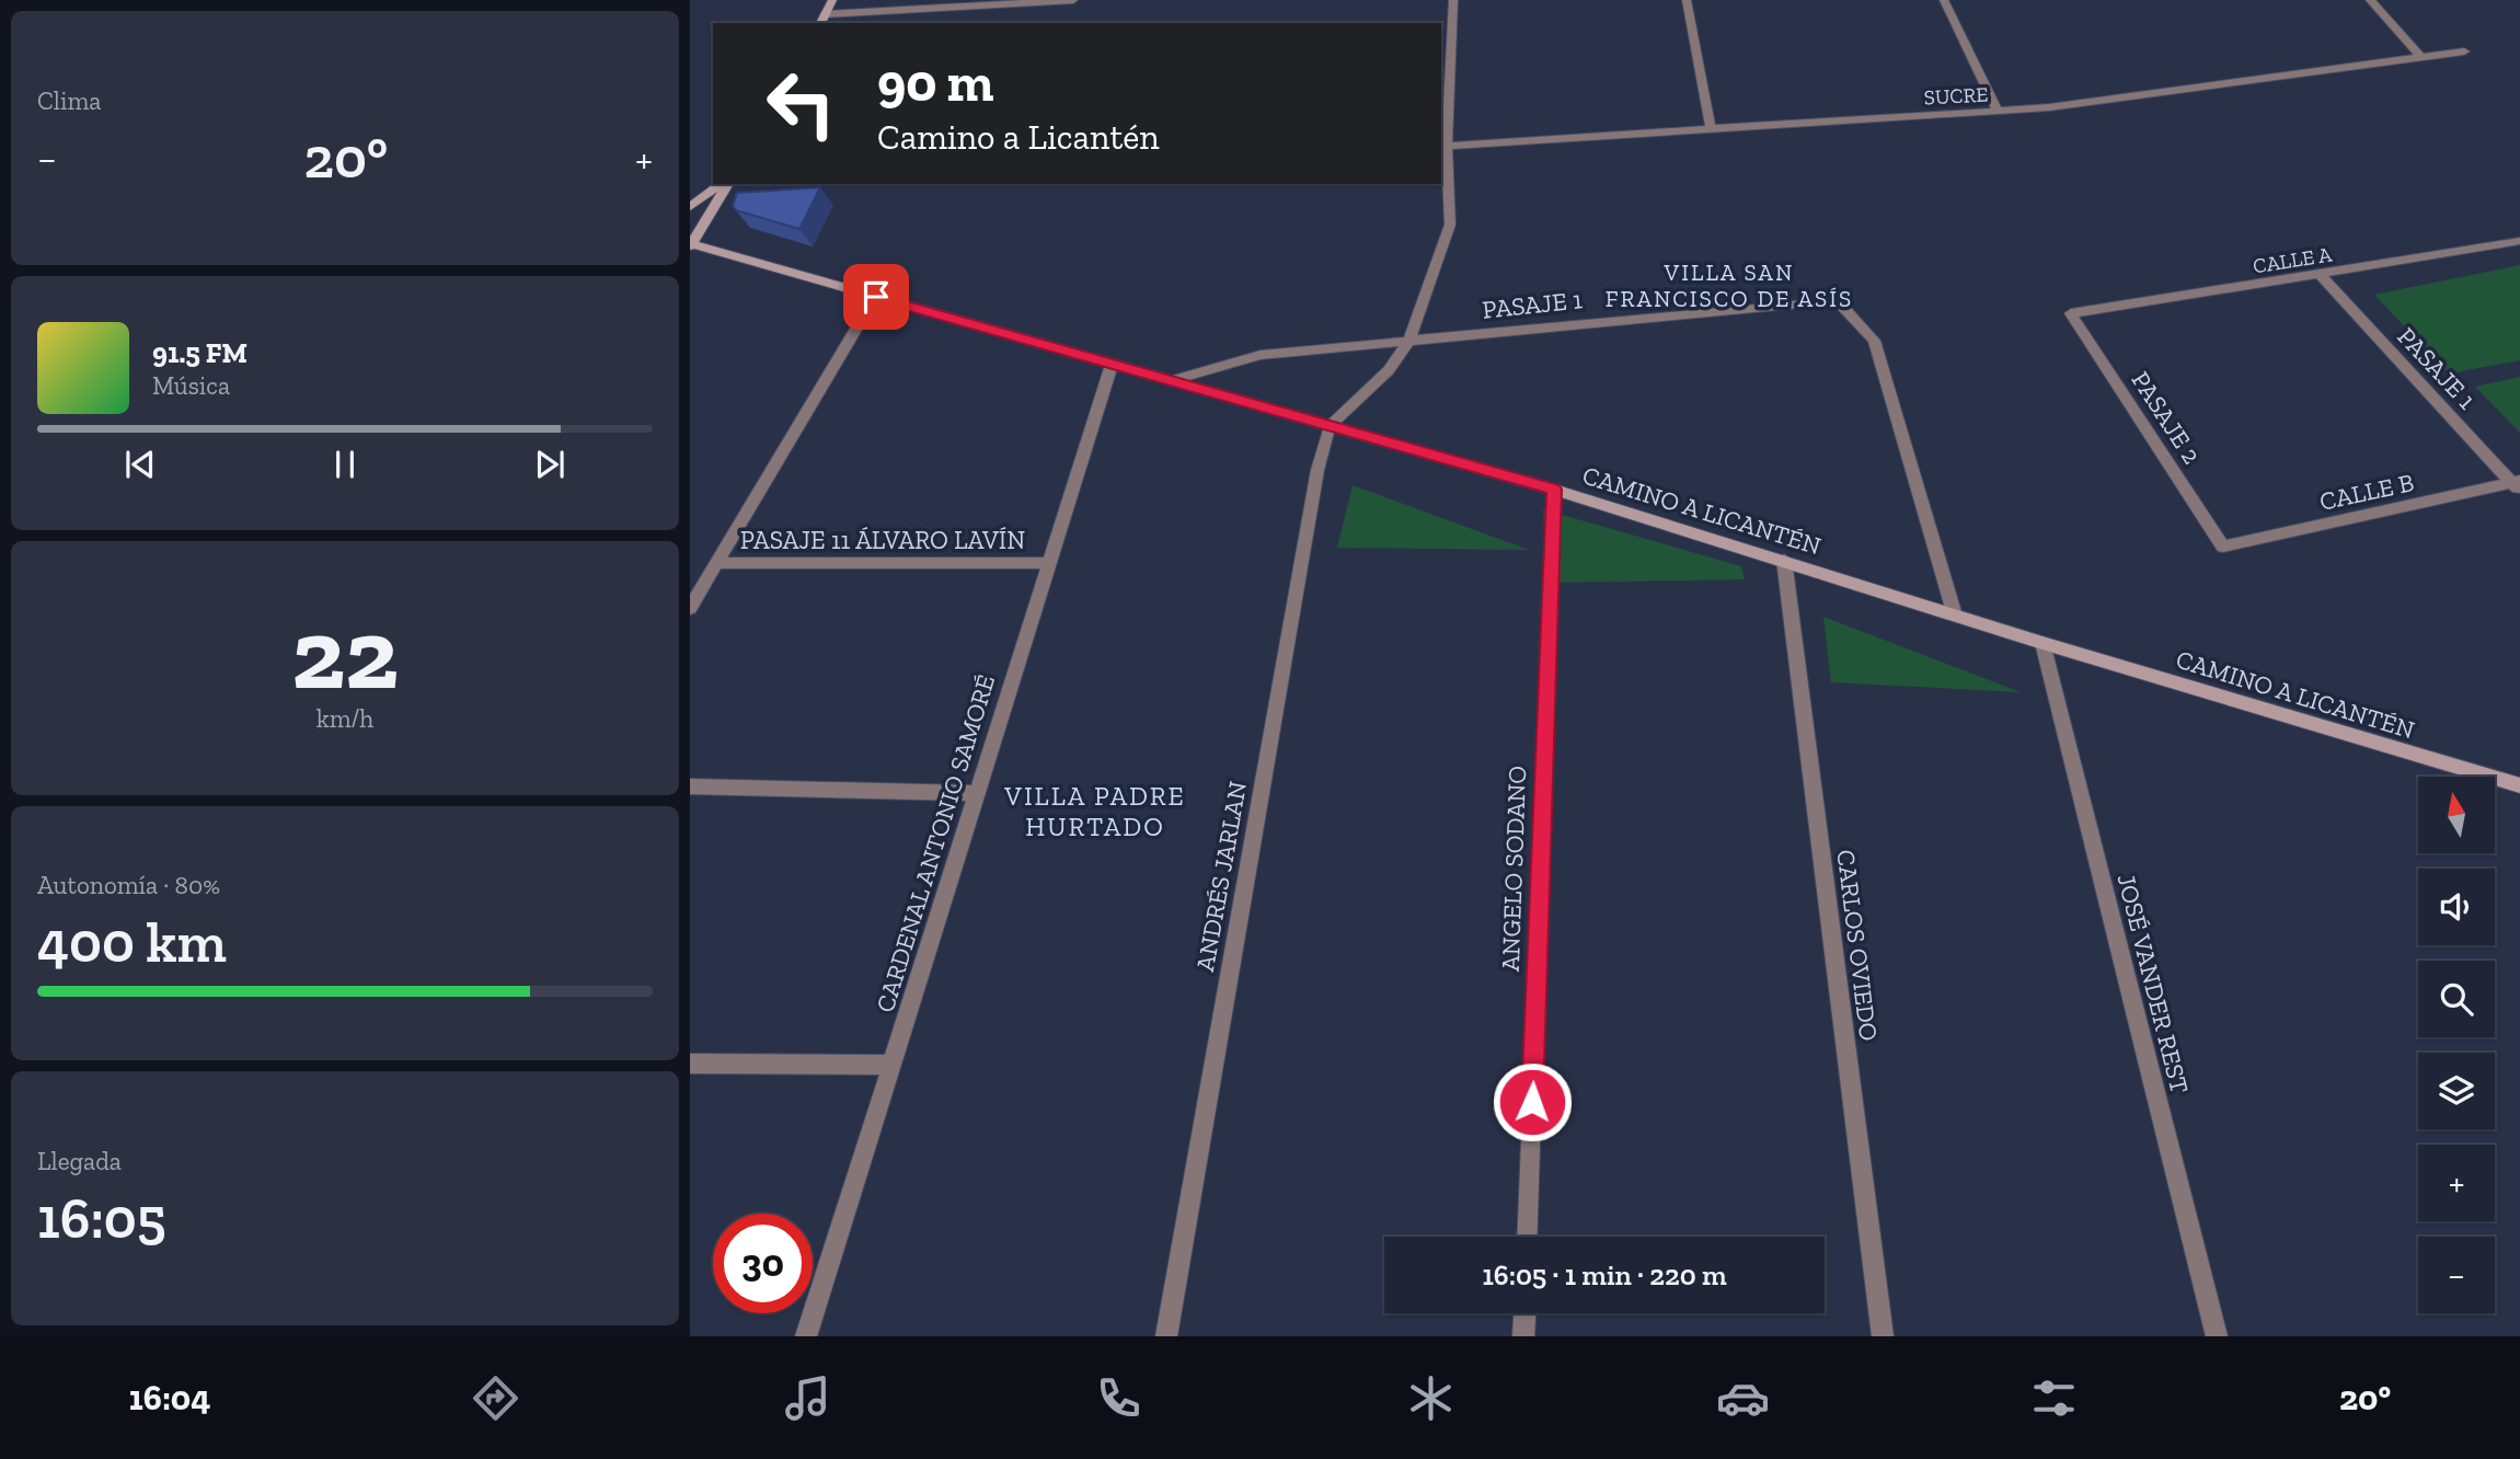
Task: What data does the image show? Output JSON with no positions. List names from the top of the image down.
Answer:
{
  "streets": {
    "street": [
      "SUCRE",
      "CALLE A",
      "PASAJE 1",
      "PASAJE 2",
      "CALLE B",
      "CAMINO A LICANTÉN",
      "PASAJE 11 ÁLVARO LAVÍN",
      "CARDENAL ANTONIO SAMORÉ",
      "ANGELO SODANO",
      "ANDRÉS JARLAN",
      "CARLOS OVIEDO",
      "JOSÉ VANDER REST"
    ]
  },
  "crossings": [
    ["CALLE A", "PASAJE 1"],
    ["CALLE A", "PASAJE 2"],
    ["PASAJE 1", "CALLE B"],
    ["PASAJE 1", "CAMINO A LICANTÉN"],
    ["PASAJE 2", "CALLE B"],
    ["CAMINO A LICANTÉN", "CARDENAL ANTONIO SAMORÉ"],
    ["CAMINO A LICANTÉN", "ANGELO SODANO"],
    ["CAMINO A LICANTÉN", "ANDRÉS JARLAN"],
    ["CAMINO A LICANTÉN", "CARLOS OVIEDO"],
    ["CAMINO A LICANTÉN", "JOSÉ VANDER REST"],
    ["PASAJE 11 ÁLVARO LAVÍN", "CARDENAL ANTONIO SAMORÉ"]
  ],
  "districts": ["VILLA SAN FRANCISCO DE ASÍS", "VILLA PADRE HURTADO"],
  "north": "top",
  "page": {
    "tile": [
      "Clima",
      ["22", "km/h"],
      ["Autonomía · 80%", "400 km"],
      ["Llegada", "16:05"]
    ],
    "turn": ["90 m", "Camino a Licantén"],
    "heat": ["−", "20°", "+"],
    "song": ["91.5 FM", "Música"],
    "map_buttons": ["+", "−"],
    "limit": "30",
    "trip": "16:05 · 1 min · 220 m",
    "tabs": ["16:04", "20°"]
  }
}
